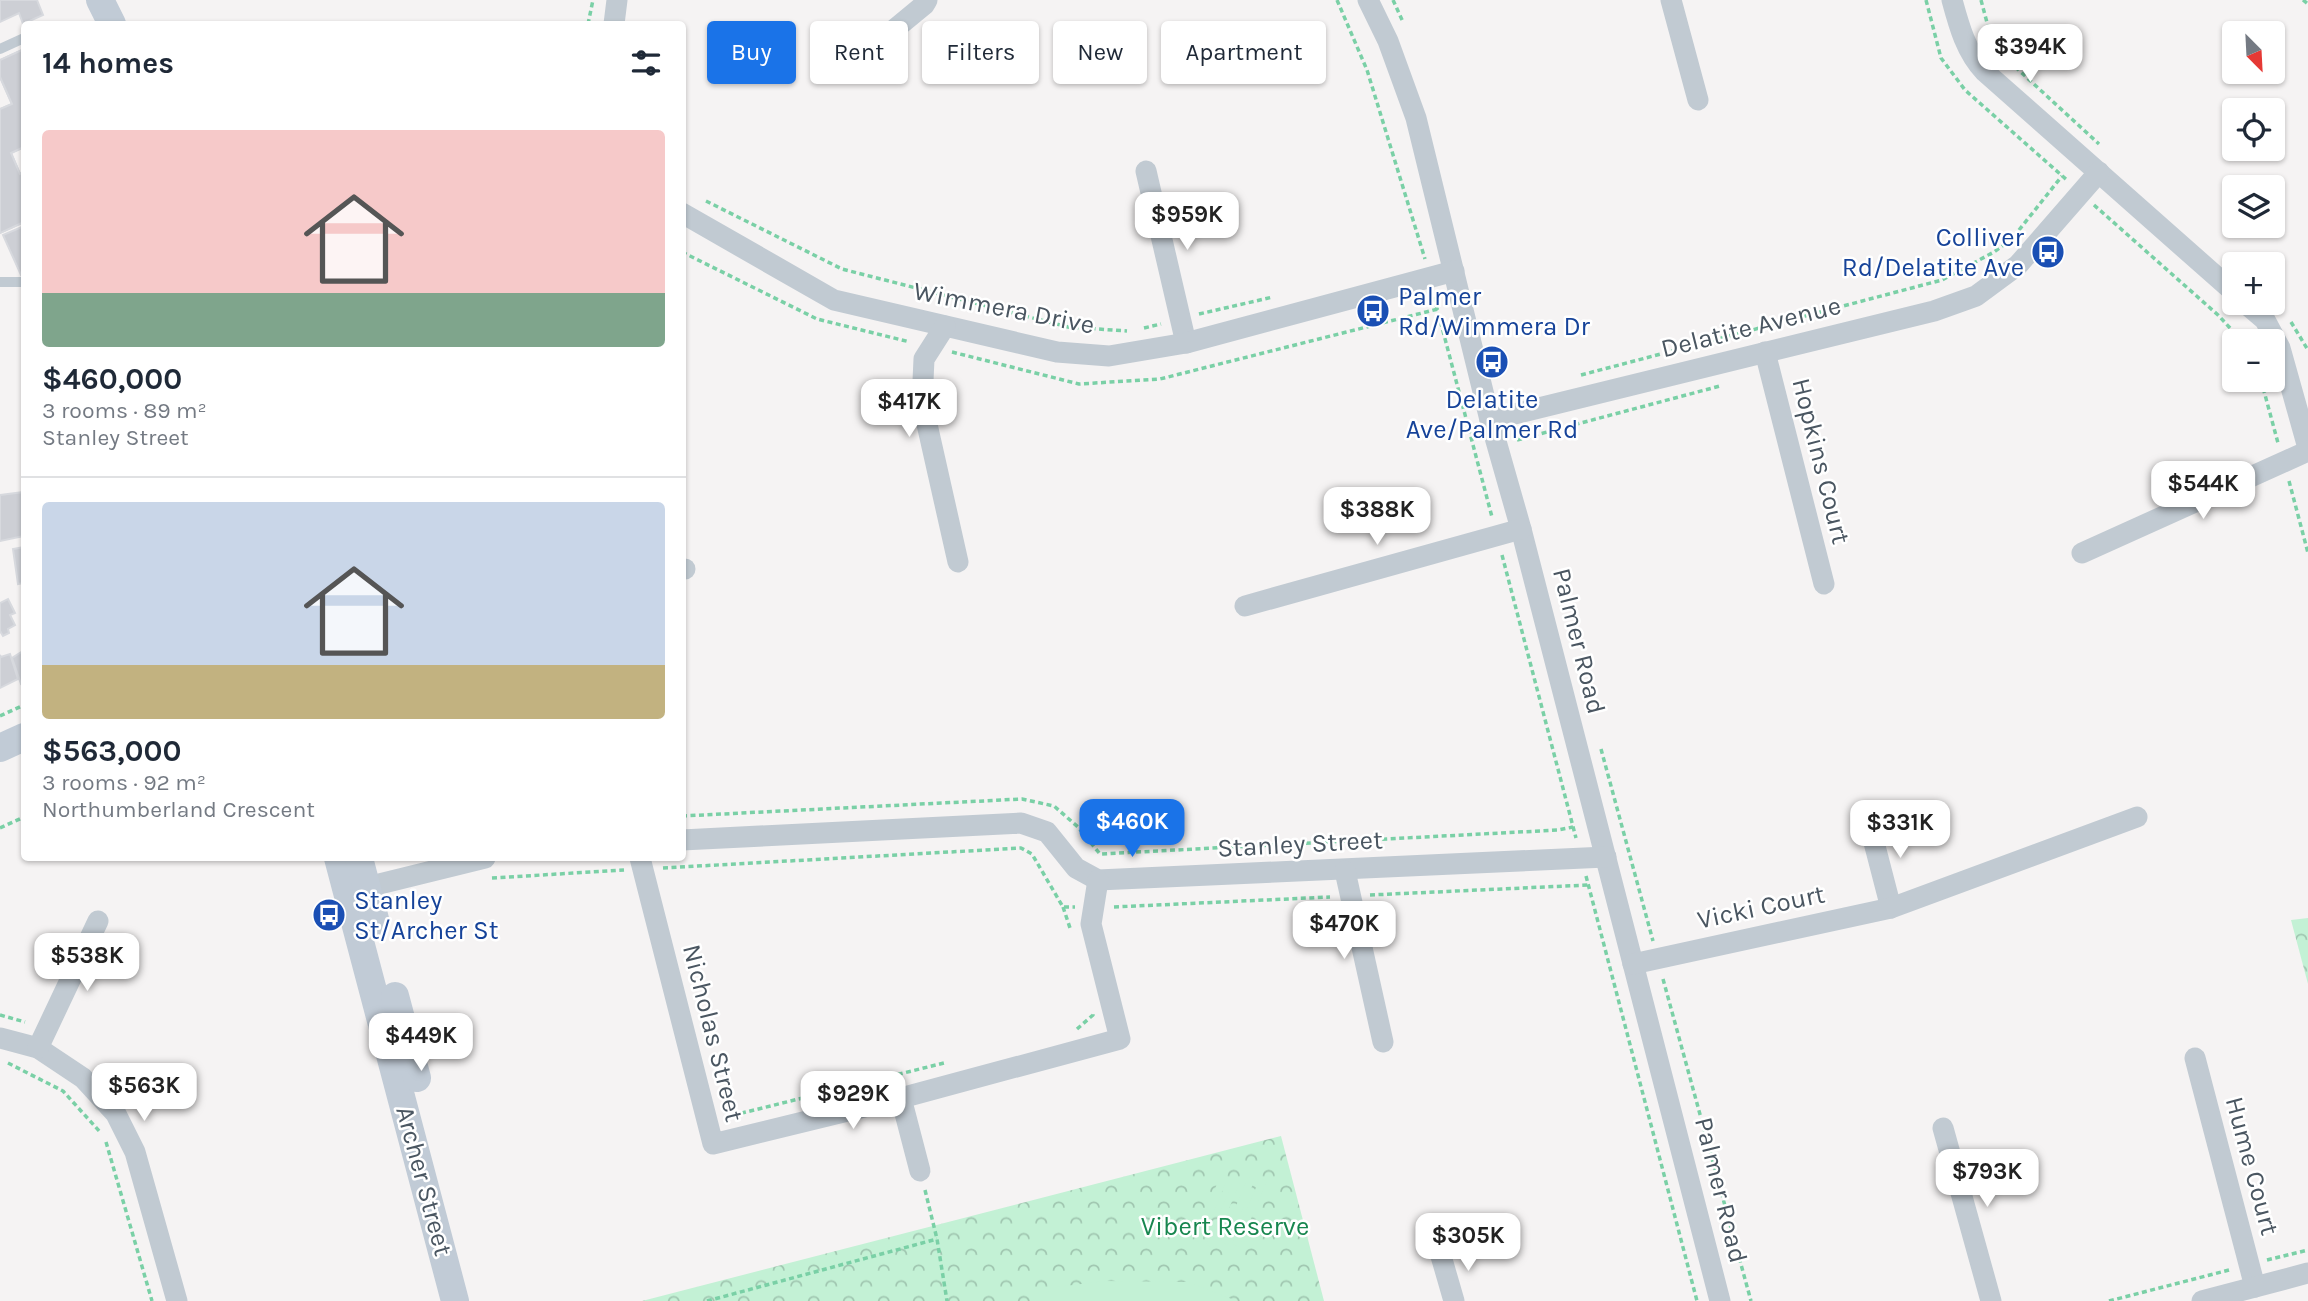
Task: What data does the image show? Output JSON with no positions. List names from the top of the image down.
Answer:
{
  "streets": {
    "main road": ["Archer Street"],
    "street": [
      "Wimmera Drive",
      "Delatite Avenue",
      "Hopkins Court",
      "Palmer Road",
      "Stanley Street",
      "Vicki Court",
      "Nicholas Street",
      "Hume Court"
    ]
  },
  "crossings": [
    ["Wimmera Drive", "Palmer Road"],
    ["Delatite Avenue", "Hopkins Court"],
    ["Delatite Avenue", "Palmer Road"],
    ["Palmer Road", "Stanley Street"],
    ["Palmer Road", "Vicki Court"],
    ["Stanley Street", "Nicholas Street"]
  ],
  "parks": ["Vibert Reserve"],
  "places": {
    "bus stop": [
      "Colliver Rd/Delatite Ave",
      "Palmer Rd/Wimmera Dr",
      "Delatite Ave/Palmer Rd",
      "Stanley St/Archer St"
    ]
  },
  "north": "bottom right",
  "page": {
    "map_buttons": ["+", "−"],
    "chip": [
      "Buy",
      "Rent",
      "Filters",
      "New",
      "Apartment"
    ],
    "heading": "14 homes",
    "price": [
      "$394K",
      "$959K",
      "$417K",
      "$544K",
      "$388K",
      "$460K",
      "$331K",
      "$470K",
      "$538K",
      "$449K",
      "$563K",
      "$929K",
      "$793K",
      "$305K"
    ],
    "list": [
      {
        "name": "$460,000",
        "note": "3 rooms · 89 m² · Stanley Street"
      },
      {
        "name": "$563,000",
        "note": "3 rooms · 92 m² · Northumberland Crescent"
      }
    ]
  }
}
